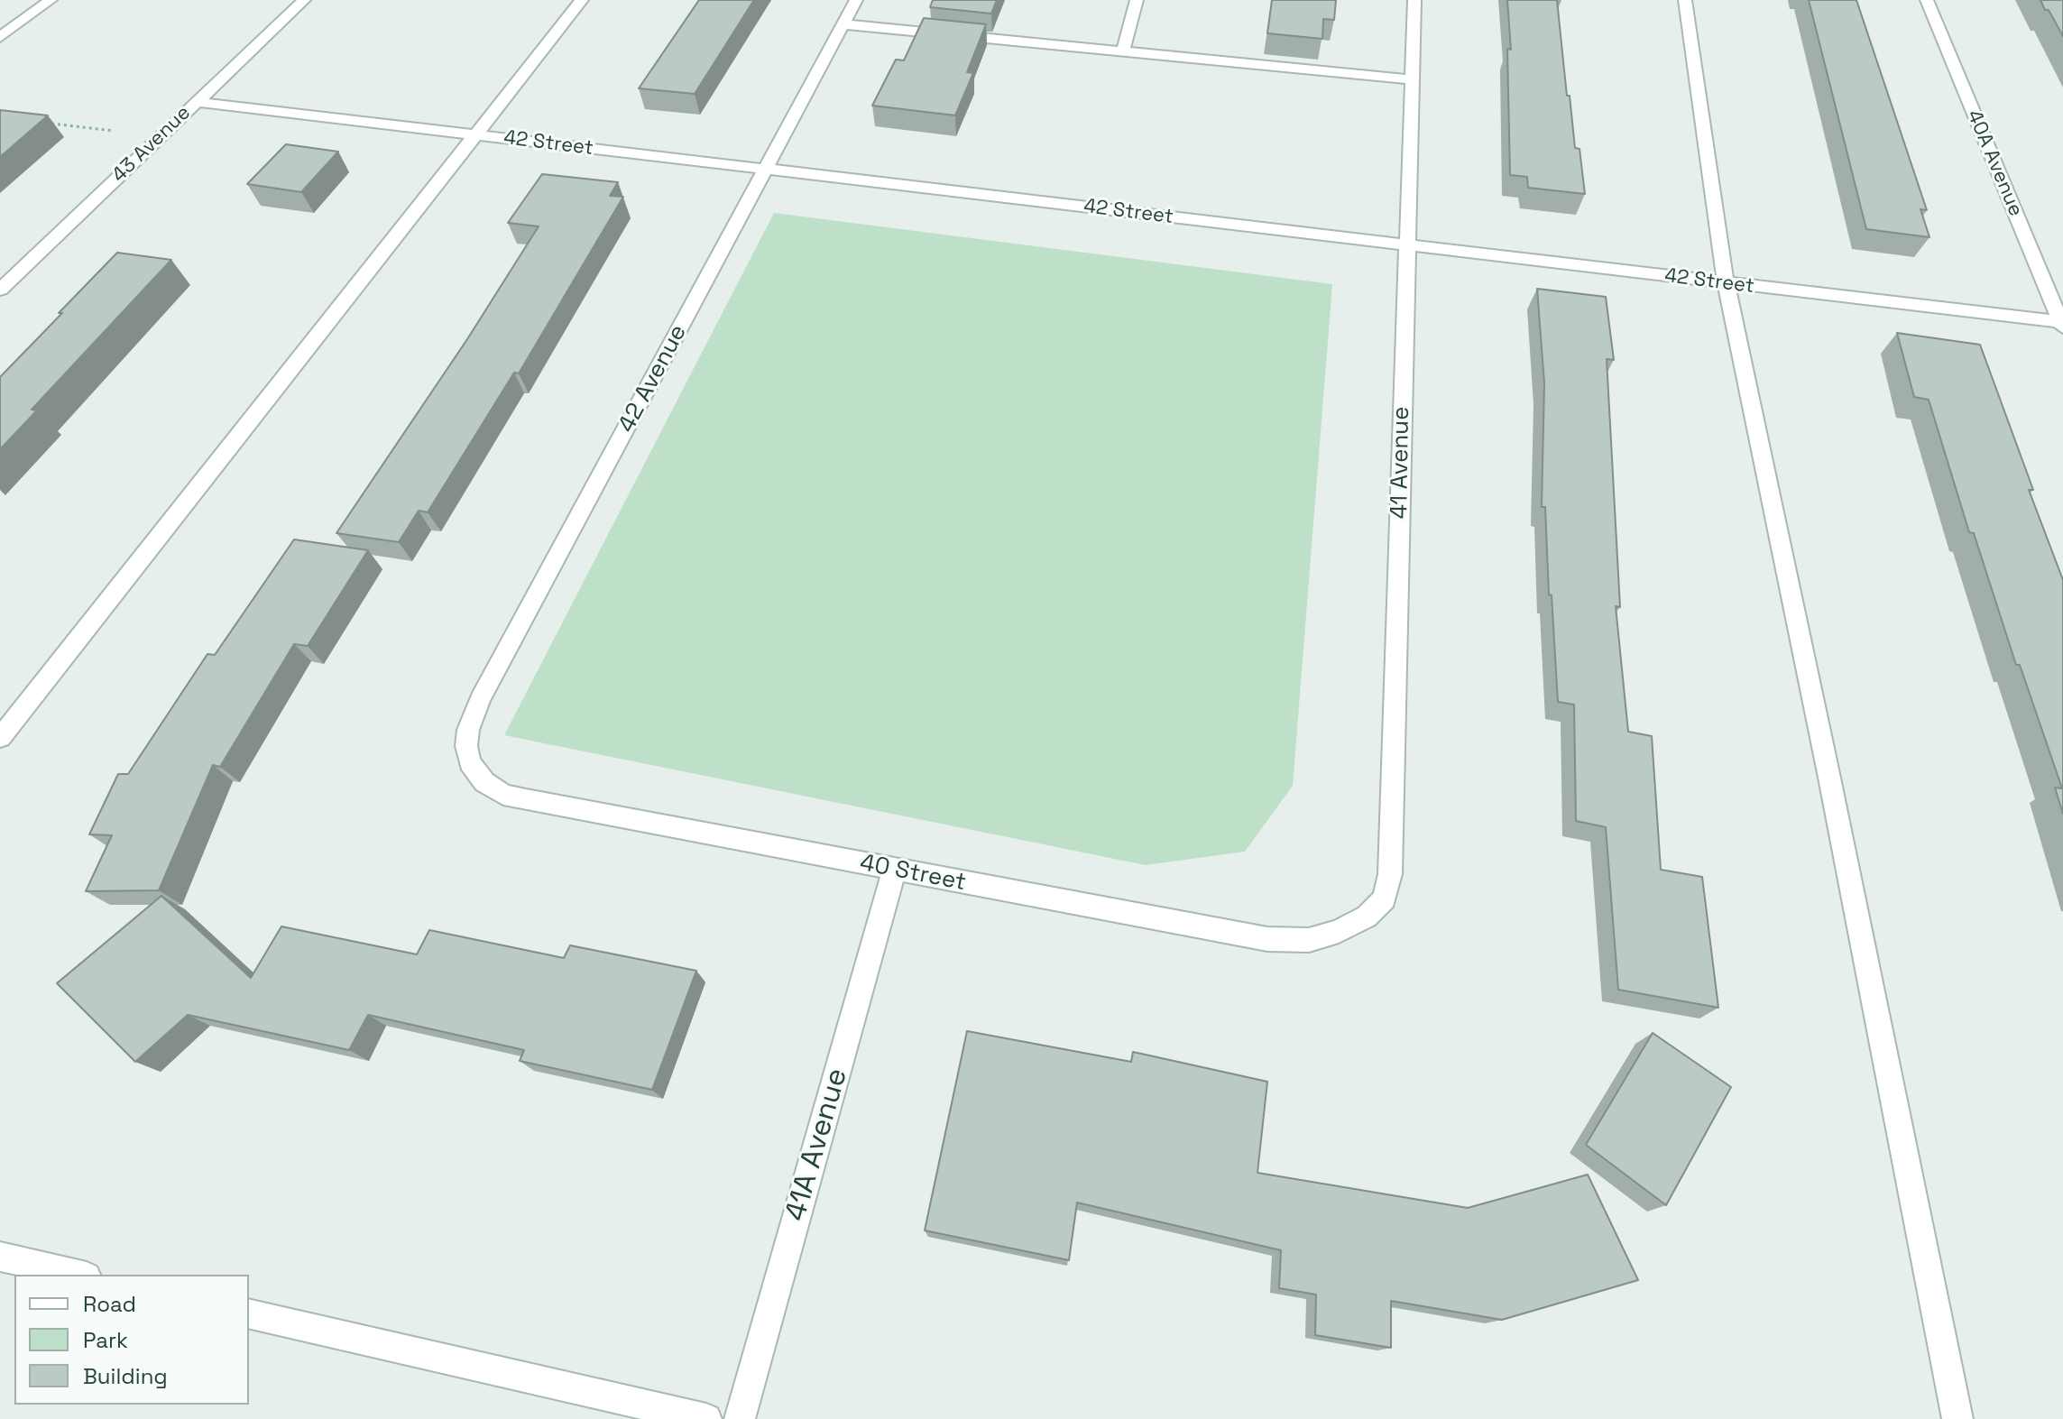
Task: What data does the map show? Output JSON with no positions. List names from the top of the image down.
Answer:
{
  "streets": {
    "street": [
      "42 Street",
      "43 Avenue",
      "40A Avenue",
      "42 Avenue",
      "41 Avenue",
      "40 Street",
      "41A Avenue"
    ]
  },
  "crossings": [
    ["42 Street", "43 Avenue"],
    ["42 Street", "40A Avenue"],
    ["42 Street", "42 Avenue"],
    ["42 Street", "41 Avenue"],
    ["42 Avenue", "40 Street"],
    ["41 Avenue", "40 Street"],
    ["40 Street", "41A Avenue"]
  ],
  "legend": ["Road", "Park", "Building"]
}
